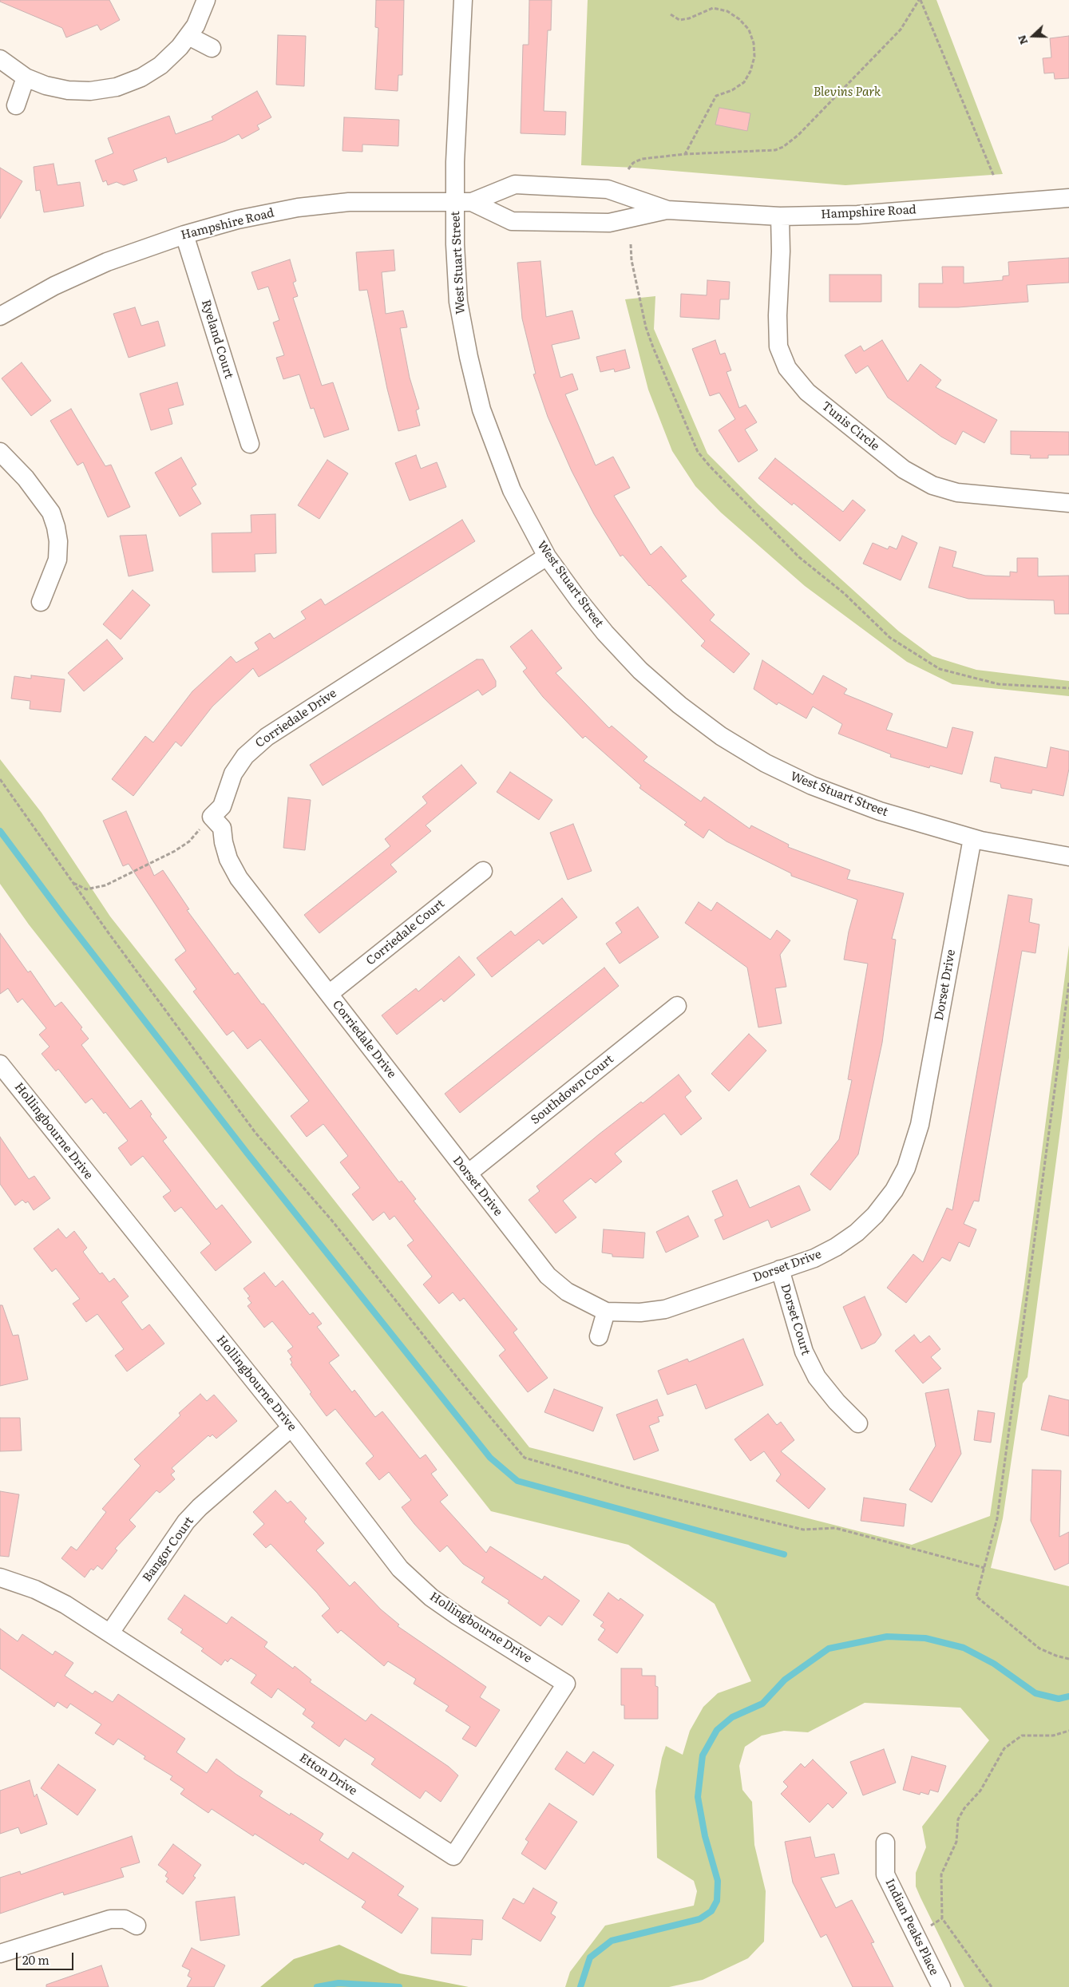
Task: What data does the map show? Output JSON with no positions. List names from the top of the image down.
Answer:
{
  "streets": {
    "street": [
      "Hampshire Road",
      "West Stuart Street",
      "Ryeland Court",
      "Tunis Circle",
      "Corriedale Drive",
      "Corriedale Court",
      "Dorset Drive",
      "Southdown Court",
      "Hollingbourne Drive",
      "Dorset Court",
      "Bangor Court",
      "Etton Drive",
      "Indian Peaks Place"
    ]
  },
  "crossings": [
    ["Hampshire Road", "West Stuart Street"],
    ["Hampshire Road", "Ryeland Court"],
    ["Hampshire Road", "Tunis Circle"],
    ["West Stuart Street", "Corriedale Drive"],
    ["West Stuart Street", "Dorset Drive"],
    ["Corriedale Drive", "Corriedale Court"],
    ["Corriedale Drive", "Dorset Drive"],
    ["Dorset Drive", "Southdown Court"],
    ["Dorset Drive", "Dorset Court"],
    ["Hollingbourne Drive", "Bangor Court"],
    ["Hollingbourne Drive", "Etton Drive"],
    ["Bangor Court", "Etton Drive"]
  ],
  "parks": ["Blevins Park"],
  "scale_bar": "20 m",
  "north": "left"
}
